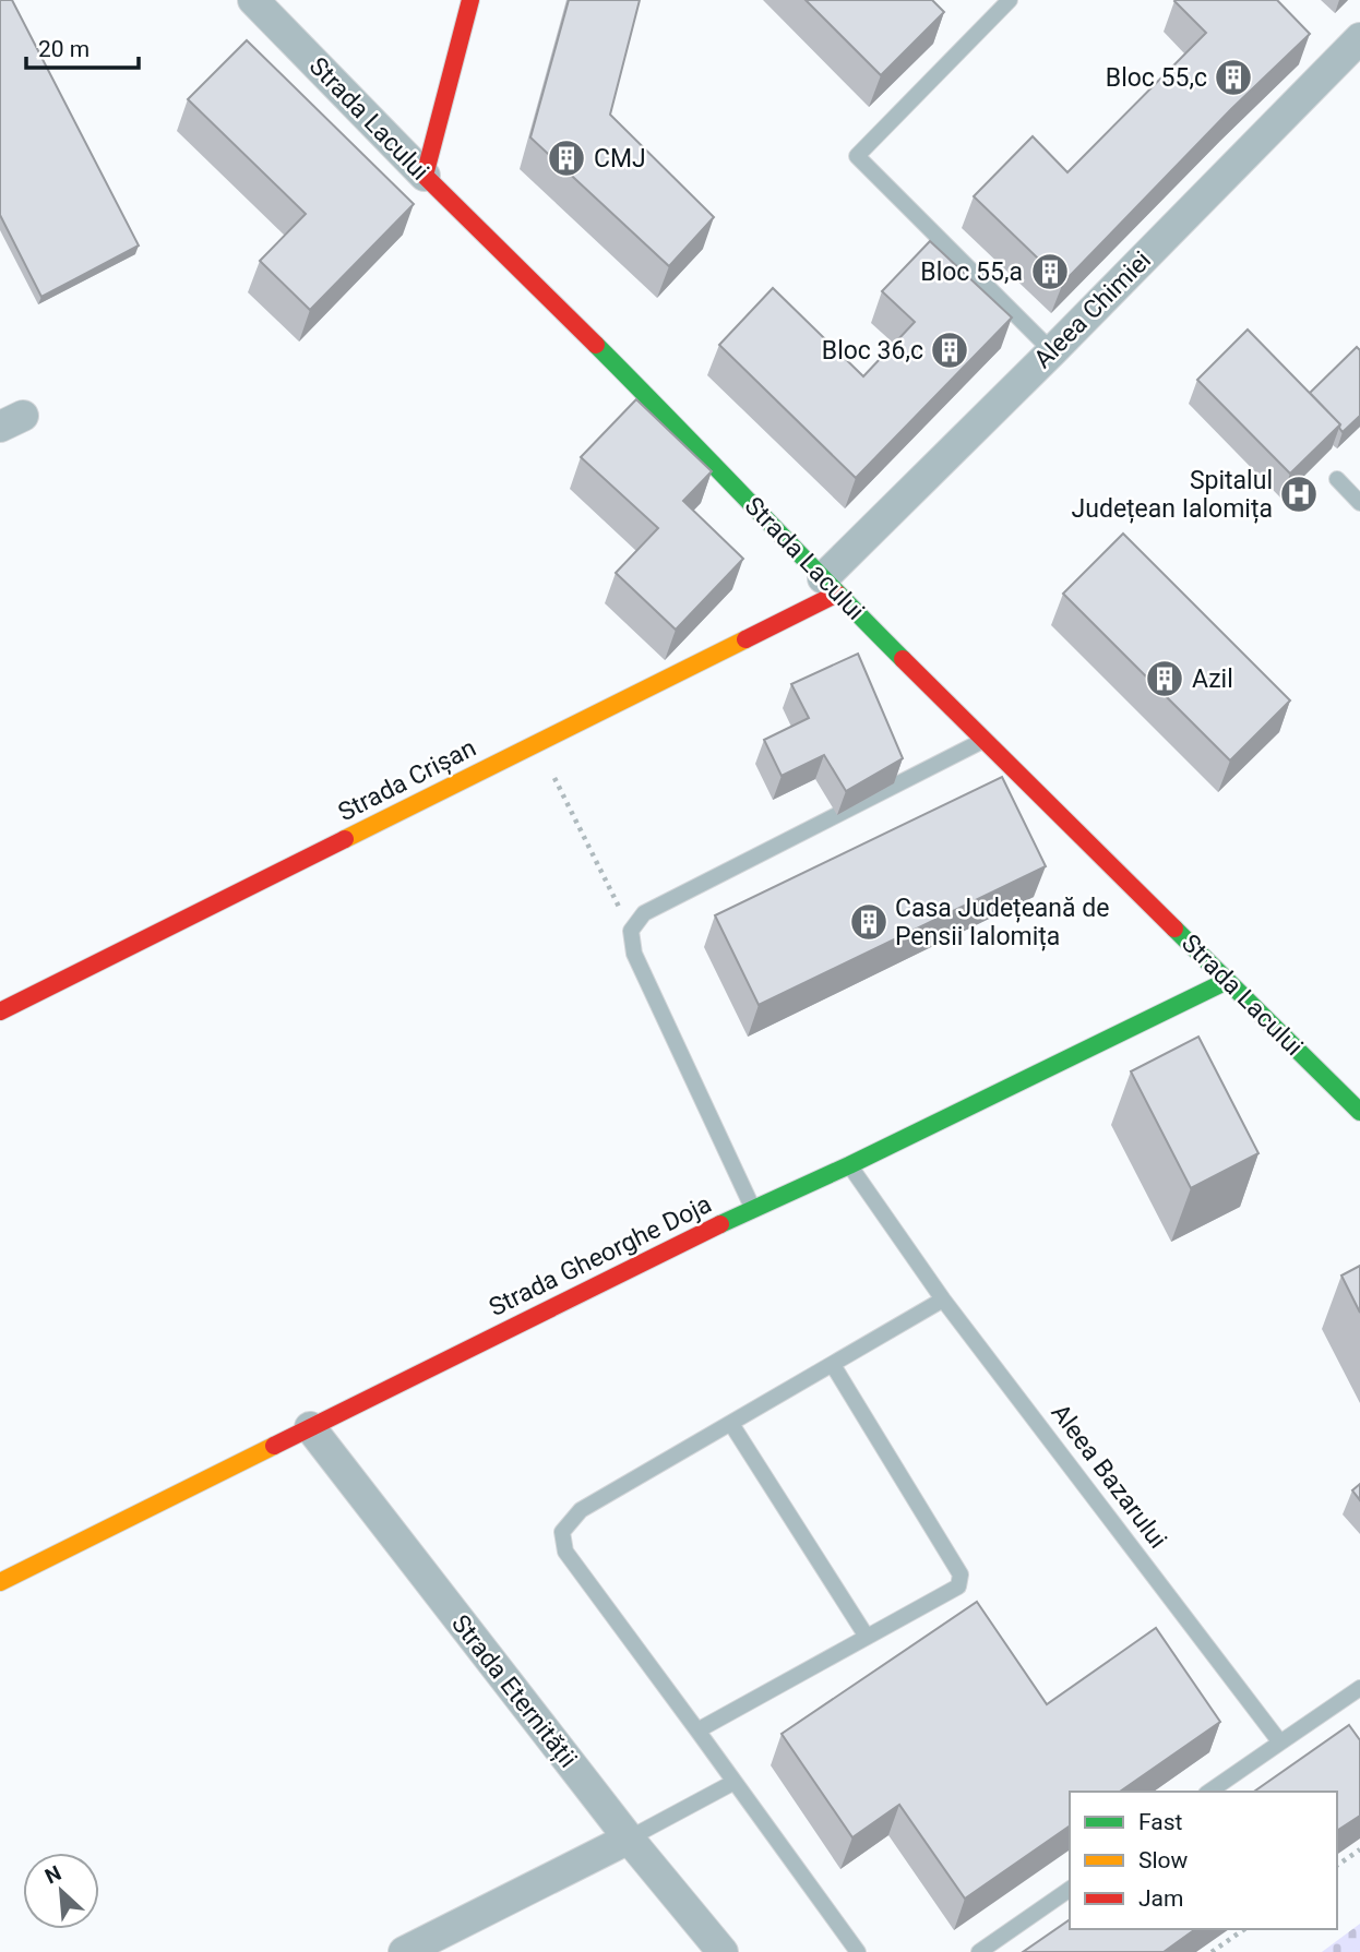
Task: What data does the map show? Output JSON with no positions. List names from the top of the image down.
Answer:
{
  "streets": {
    "street": [
      "Strada Lacului",
      "Aleea Chimiei",
      "Strada Crișan",
      "Strada Gheorghe Doja",
      "Strada Eternității"
    ],
    "lane": ["Aleea Bazarului"]
  },
  "crossings": [
    ["Strada Lacului", "Aleea Chimiei"],
    ["Strada Lacului", "Strada Crișan"],
    ["Strada Lacului", "Strada Gheorghe Doja"],
    ["Aleea Chimiei", "Strada Crișan"],
    ["Strada Gheorghe Doja", "Aleea Bazarului"],
    ["Strada Gheorghe Doja", "Strada Eternității"]
  ],
  "places": {
    "building": [
      "Bloc 55,c",
      "CMJ",
      "Bloc 55,a",
      "Bloc 36,c",
      "Azil",
      "Casa Județeană de Pensii Ialomița"
    ],
    "hospital": ["Spitalul Județean Ialomița"]
  },
  "legend": ["Fast", "Slow", "Jam"],
  "scale_bar": "20 m",
  "north": "top left"
}
